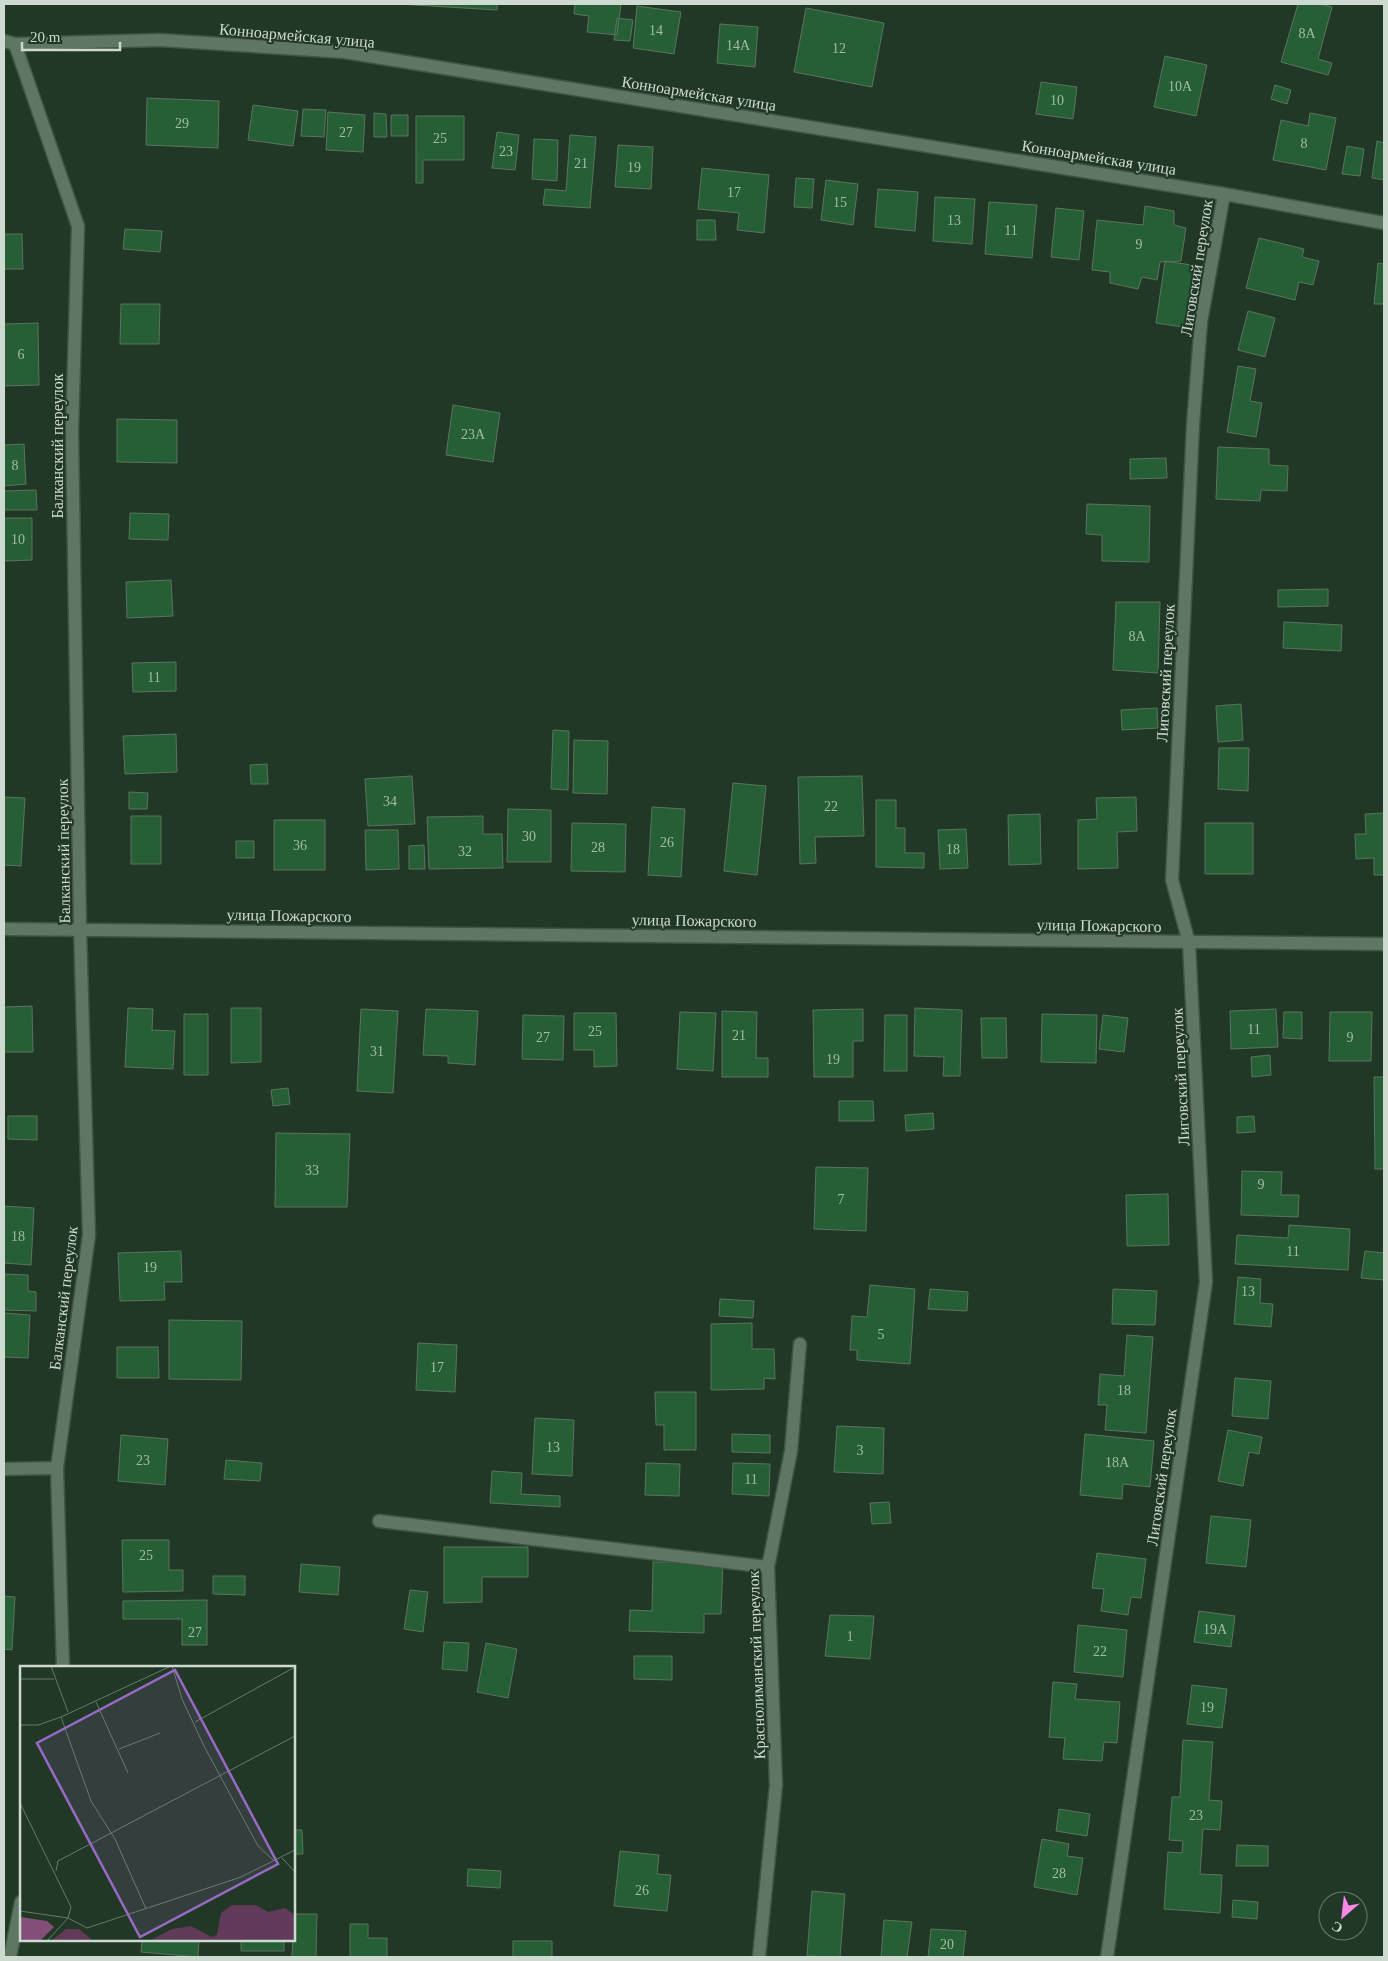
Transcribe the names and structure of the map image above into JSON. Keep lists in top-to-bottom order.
{
  "streets": {
    "street": [
      "Конноармейская улица",
      "Лиговский переулок",
      "Балканский переулок",
      "улица Пожарского",
      "Краснолиманский переулок"
    ]
  },
  "crossings": [
    ["Конноармейская улица", "Лиговский переулок"],
    ["Конноармейская улица", "Балканский переулок"],
    ["Лиговский переулок", "улица Пожарского"],
    ["Балканский переулок", "улица Пожарского"]
  ],
  "house_numbers": [
    "14",
    "8А",
    "14А",
    "12",
    "10А",
    "10",
    "29",
    "27",
    "25",
    "8",
    "23",
    "21",
    "19",
    "17",
    "15",
    "13",
    "11",
    "9",
    "6",
    "23А",
    "8",
    "10",
    "8А",
    "11",
    "34",
    "22",
    "30",
    "26",
    "36",
    "28",
    "18",
    "32",
    "11",
    "25",
    "21",
    "27",
    "9",
    "31",
    "19",
    "33",
    "9",
    "7",
    "18",
    "11",
    "19",
    "13",
    "5",
    "17",
    "18",
    "13",
    "3",
    "23",
    "18А",
    "11",
    "25",
    "19А",
    "27",
    "1",
    "22",
    "19",
    "23",
    "28",
    "26",
    "20"
  ],
  "scale_bar": "20 m",
  "north": "bottom left"
}
